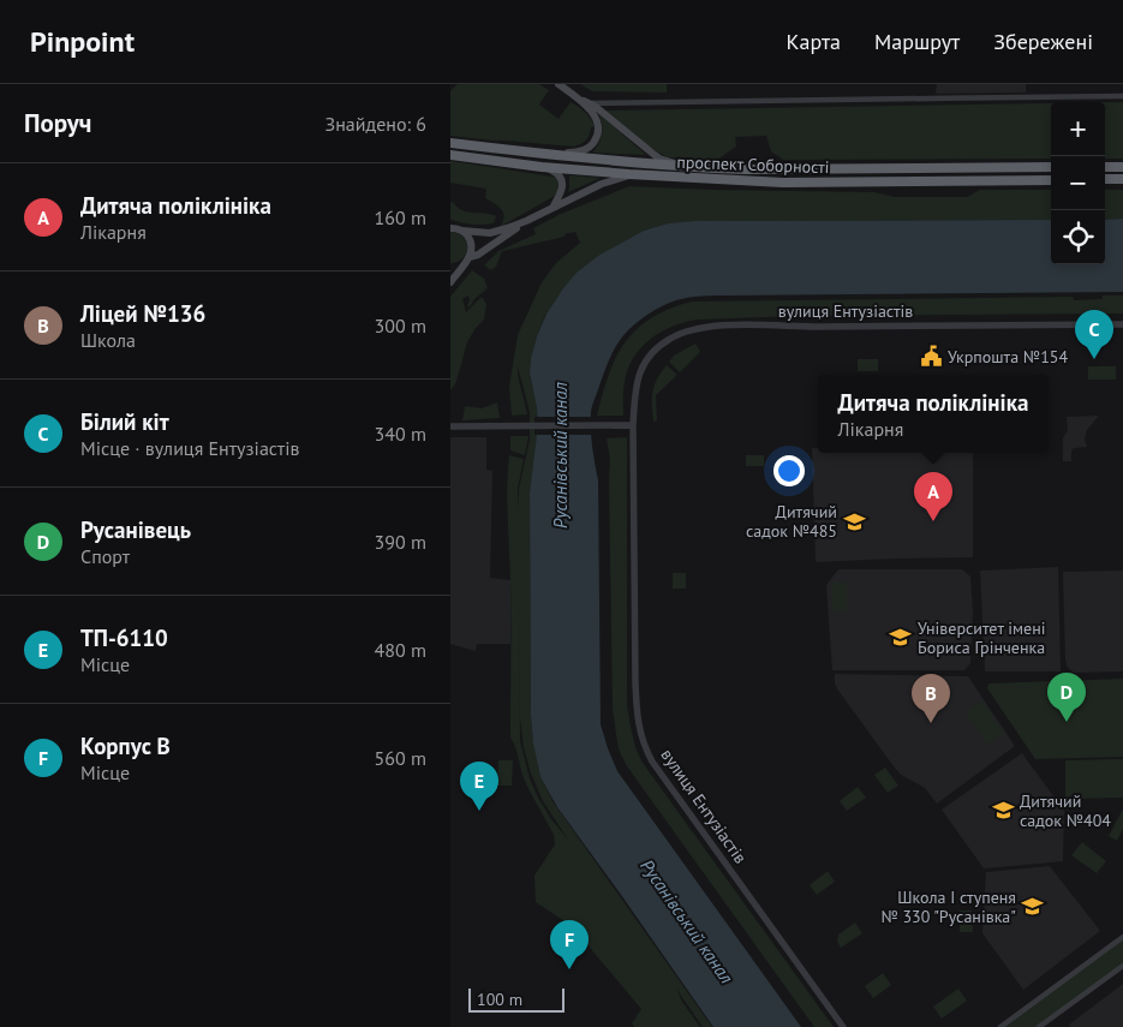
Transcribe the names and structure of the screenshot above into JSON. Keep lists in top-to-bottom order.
{
  "streets": {
    "highway": ["проспект Соборності"],
    "street": ["вулиця Ентузіастів"]
  },
  "water": ["Русанівський канал"],
  "places": {
    "public building": ["Укрпошта №154"],
    "school or university": [
      "Дитячий садок №485",
      "Університет імені Бориса Грінченка",
      "Дитячий садок №404",
      "Школа І ступеня № 330 \"Русанівка\""
    ]
  },
  "scale_bar": "100 m",
  "page": {
    "header": "Pinpoint",
    "nav": ["Карта", "Маршрут", "Збережені"],
    "heading": ["Поруч", "Знайдено: 6"],
    "map_buttons": ["+", "−"],
    "list": [
      {
        "mark": "A",
        "name": "Дитяча поліклініка",
        "note": "Лікарня",
        "value": "160 m"
      },
      {
        "mark": "B",
        "name": "Ліцей №136",
        "note": "Школа",
        "value": "300 m"
      },
      {
        "mark": "C",
        "name": "Білий кіт",
        "note": "Місце · вулиця Ентузіастів",
        "value": "340 m"
      },
      {
        "mark": "D",
        "name": "Русанівець",
        "note": "Спорт",
        "value": "390 m"
      },
      {
        "mark": "E",
        "name": "ТП-6110",
        "note": "Місце",
        "value": "480 m"
      },
      {
        "mark": "F",
        "name": "Корпус В",
        "note": "Місце",
        "value": "560 m"
      }
    ],
    "pins": [
      "C",
      "A",
      "D",
      "B",
      "E",
      "F"
    ],
    "popup": ["Дитяча поліклініка", "Лікарня"],
    "scale": "100 m"
  }
}
